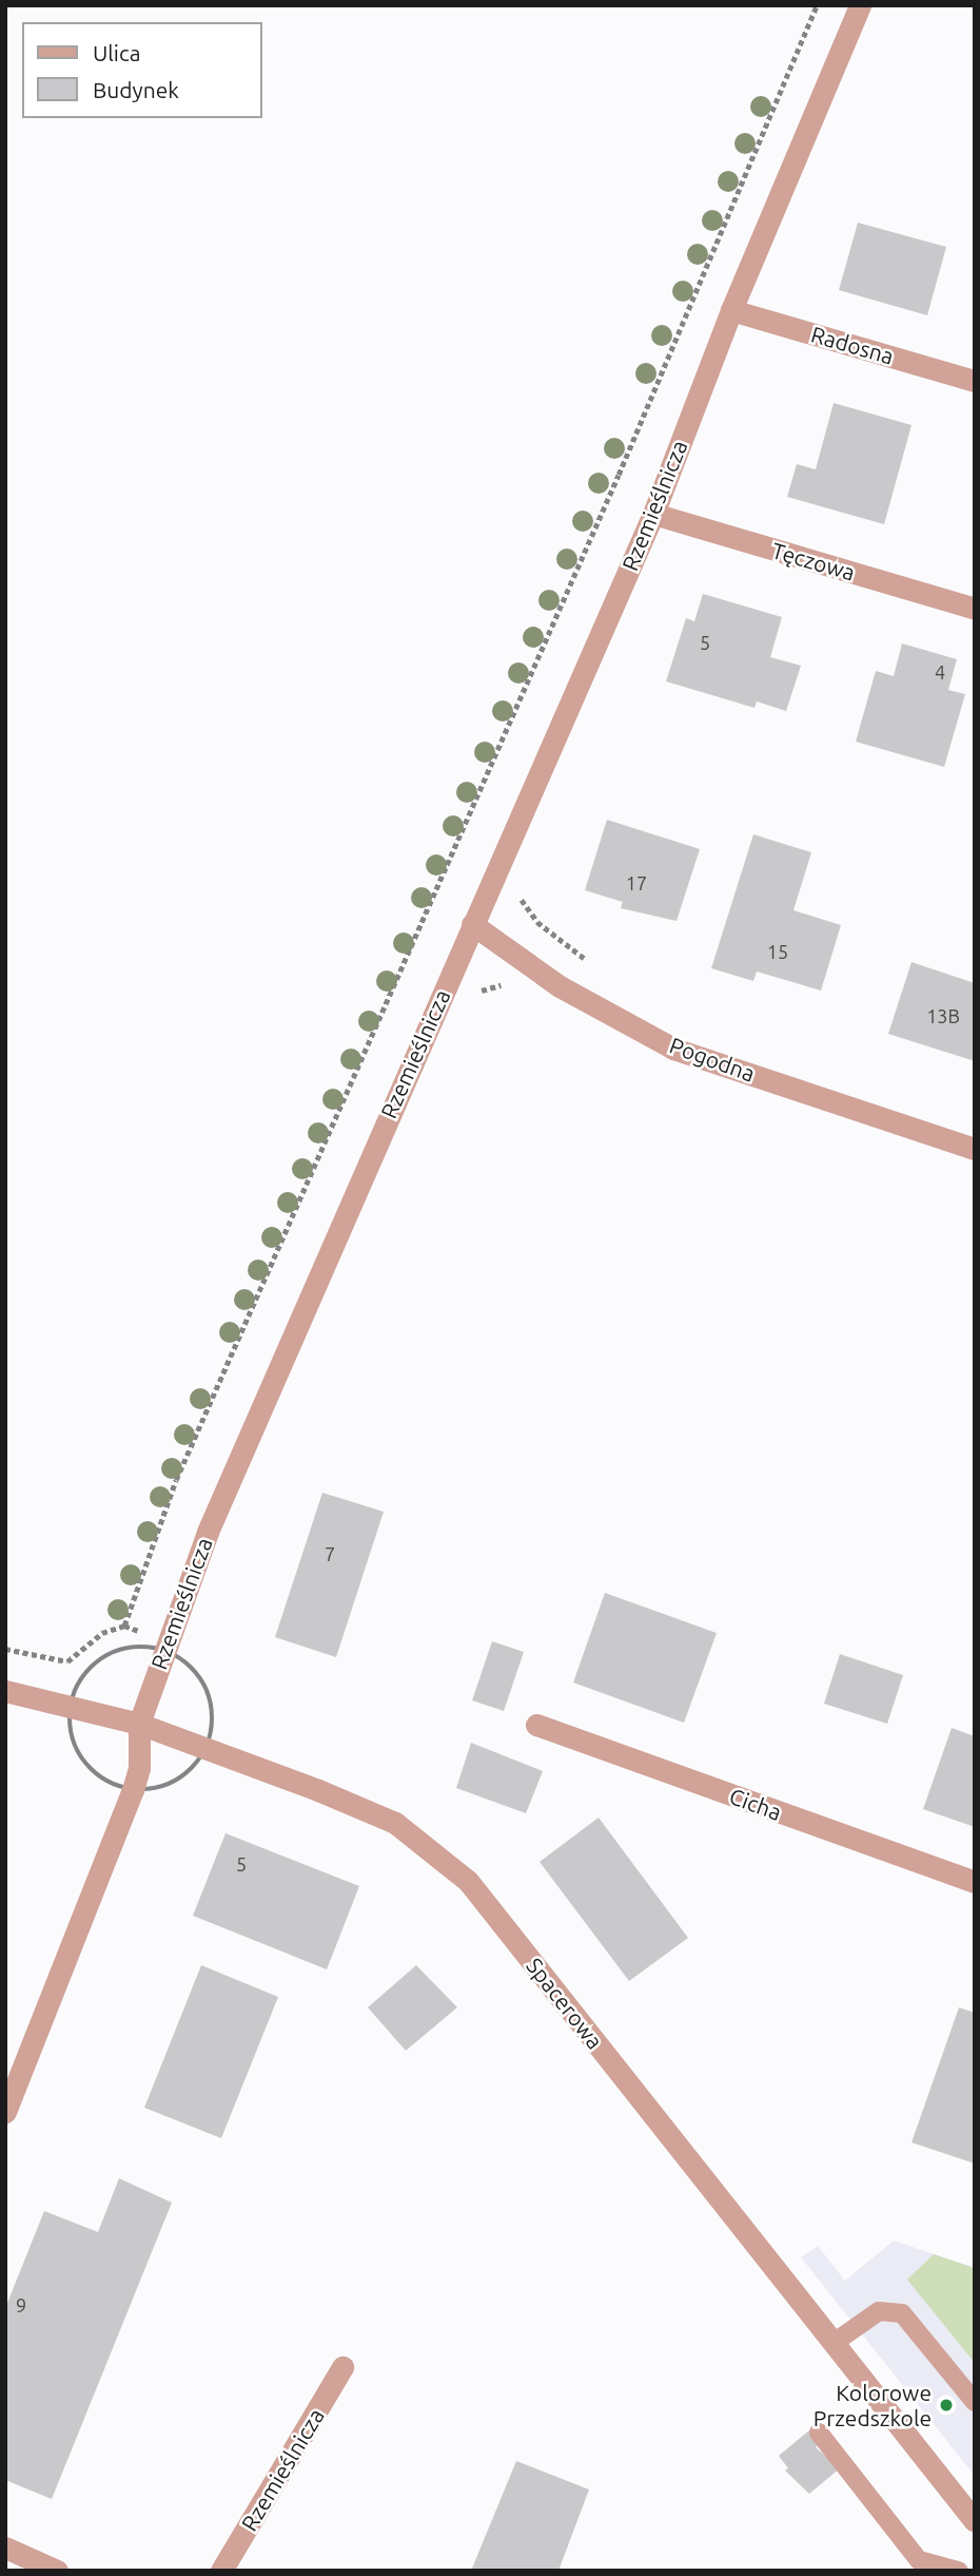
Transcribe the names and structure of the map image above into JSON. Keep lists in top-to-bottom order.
{
  "streets": {
    "street": [
      "Radosna",
      "Rzemieślnicza",
      "Tęczowa",
      "Pogodna",
      "Cicha",
      "Spacerowa"
    ]
  },
  "crossings": [
    ["Radosna", "Rzemieślnicza"],
    ["Rzemieślnicza", "Tęczowa"],
    ["Rzemieślnicza", "Pogodna"],
    ["Rzemieślnicza", "Spacerowa"]
  ],
  "places": ["Kolorowe Przedszkole"],
  "house_numbers": [
    "5",
    "4",
    "17",
    "15",
    "13B",
    "7",
    "5",
    "9"
  ],
  "legend": ["Ulica", "Budynek"]
}
